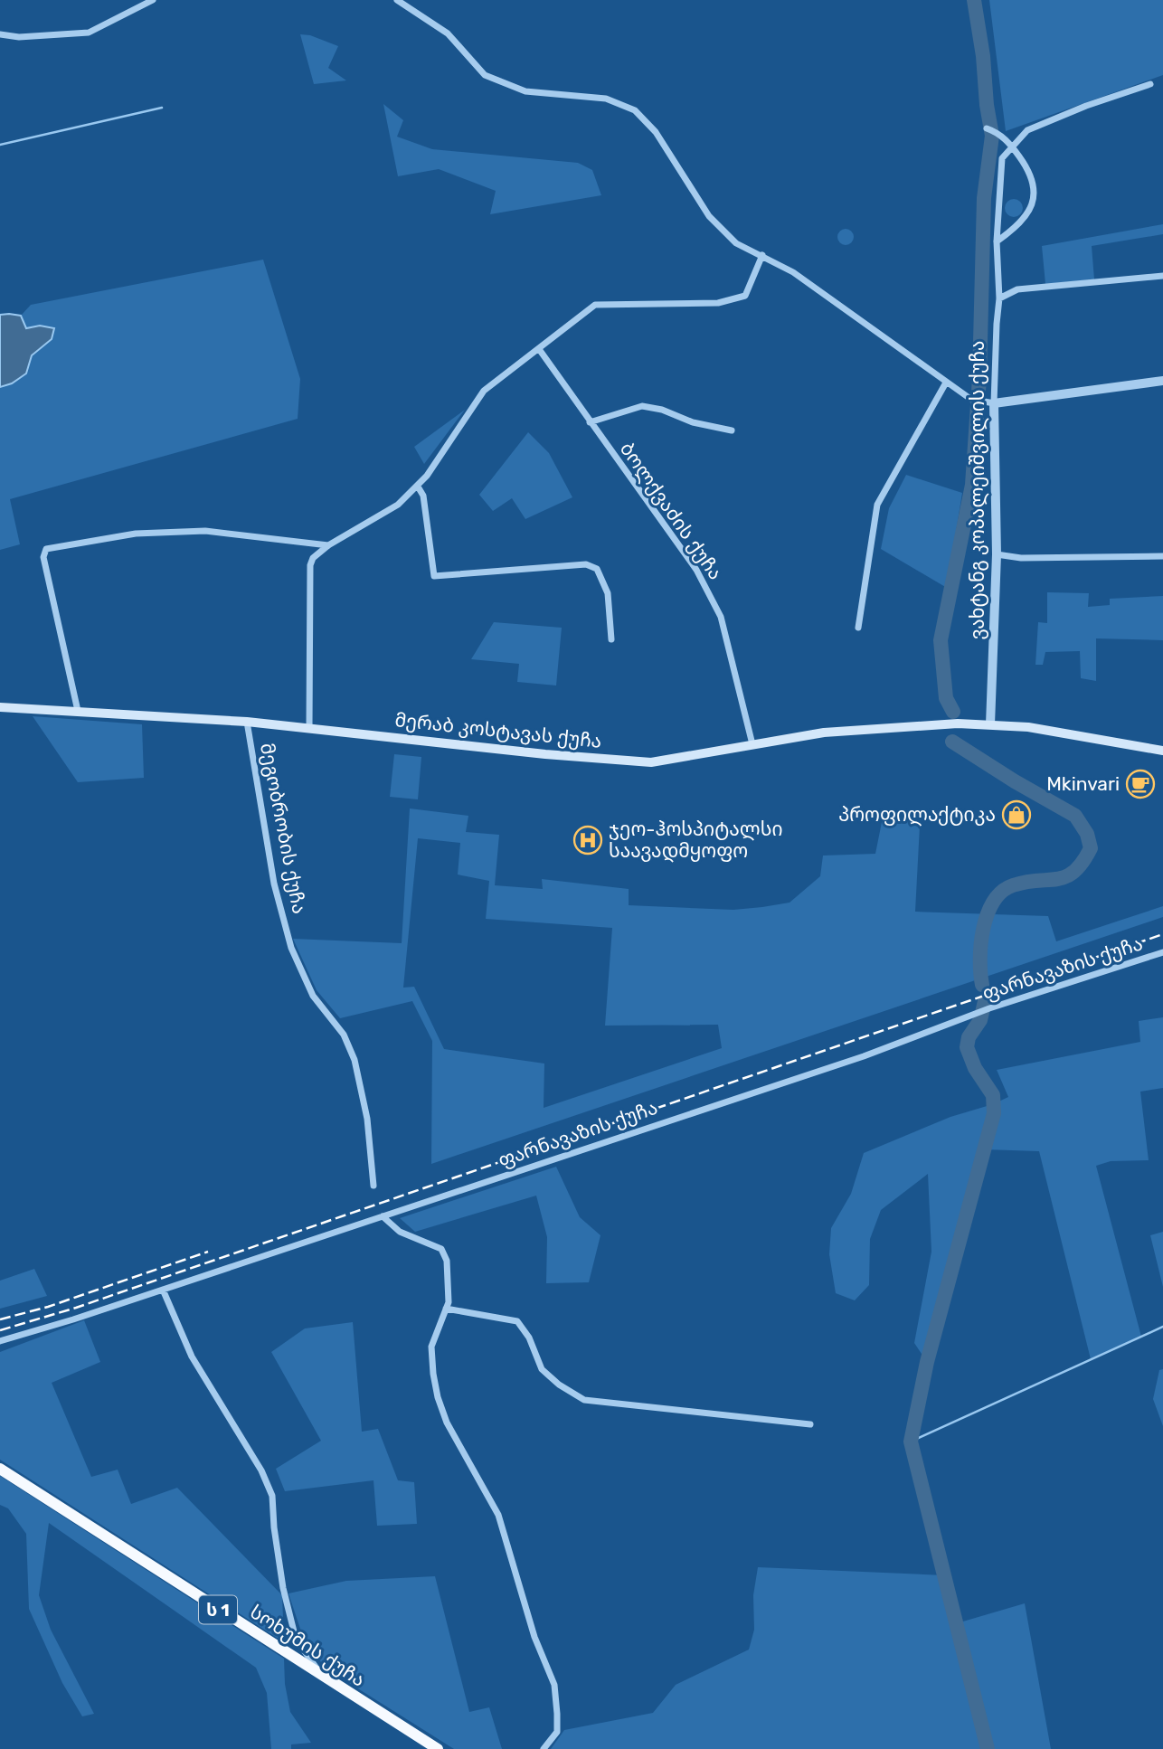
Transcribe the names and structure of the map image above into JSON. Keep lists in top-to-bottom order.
{
  "streets": {
    "highway": ["ს 1", "სოხუმის ქუჩა"],
    "main road": ["მერაბ კოსტავას ქუჩა"],
    "street": [
      "ვახტანგ კოპალეიშვილის ქუჩა",
      "ბოლქვაძის ქუჩა",
      "მეგობრობის ქუჩა",
      "ფარნავაზის ქუჩა"
    ]
  },
  "crossings": [
    ["ვახტანგ კოპალეიშვილის ქუჩა", "მერაბ კოსტავას ქუჩა"],
    ["ბოლქვაძის ქუჩა", "მერაბ კოსტავას ქუჩა"],
    ["მერაბ კოსტავას ქუჩა", "მეგობრობის ქუჩა"]
  ],
  "places": {
    "cafe": ["Mkinvari"],
    "shop": ["პროფილაქტიკა"],
    "hospital": ["ჯეო-ჰოსპიტალსი საავადმყოფო"]
  }
}
